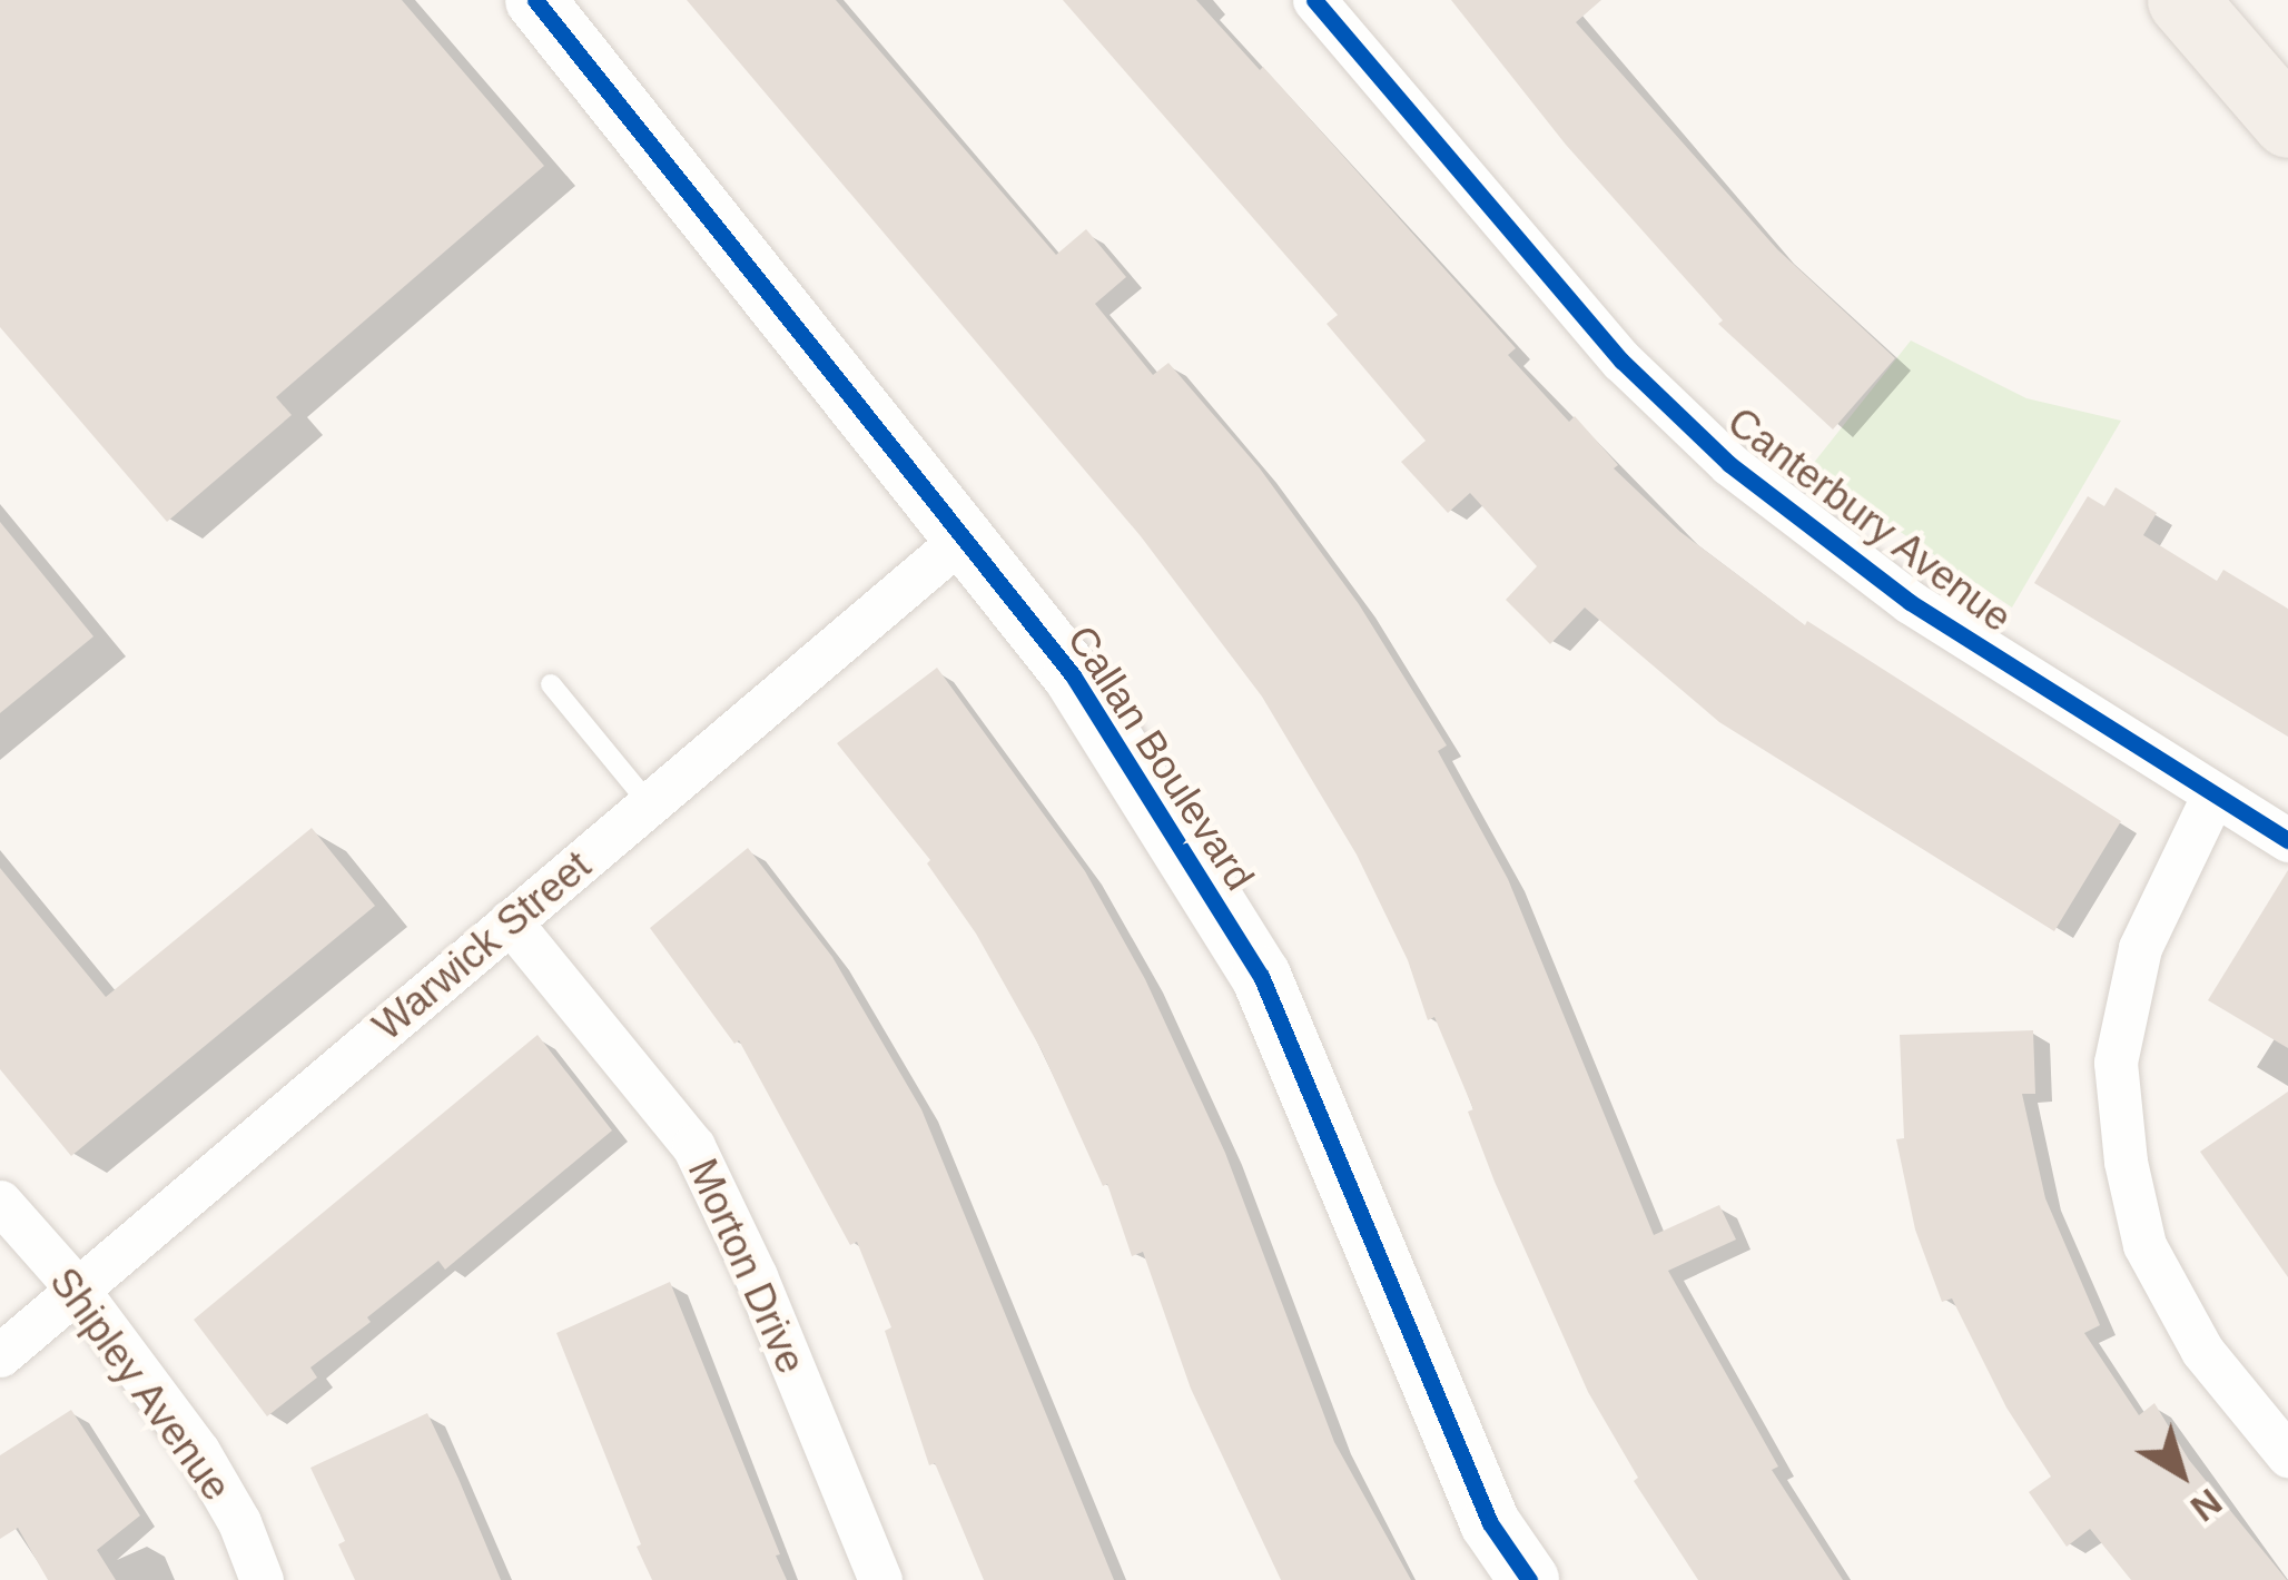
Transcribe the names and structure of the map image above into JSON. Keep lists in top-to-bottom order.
{
  "streets": {
    "street": [
      "Canterbury Avenue",
      "Callan Boulevard",
      "Warwick Street",
      "Morton Drive",
      "Shipley Avenue"
    ]
  },
  "crossings": [
    ["Callan Boulevard", "Warwick Street"],
    ["Warwick Street", "Morton Drive"],
    ["Warwick Street", "Shipley Avenue"]
  ],
  "north": "bottom right"
}
